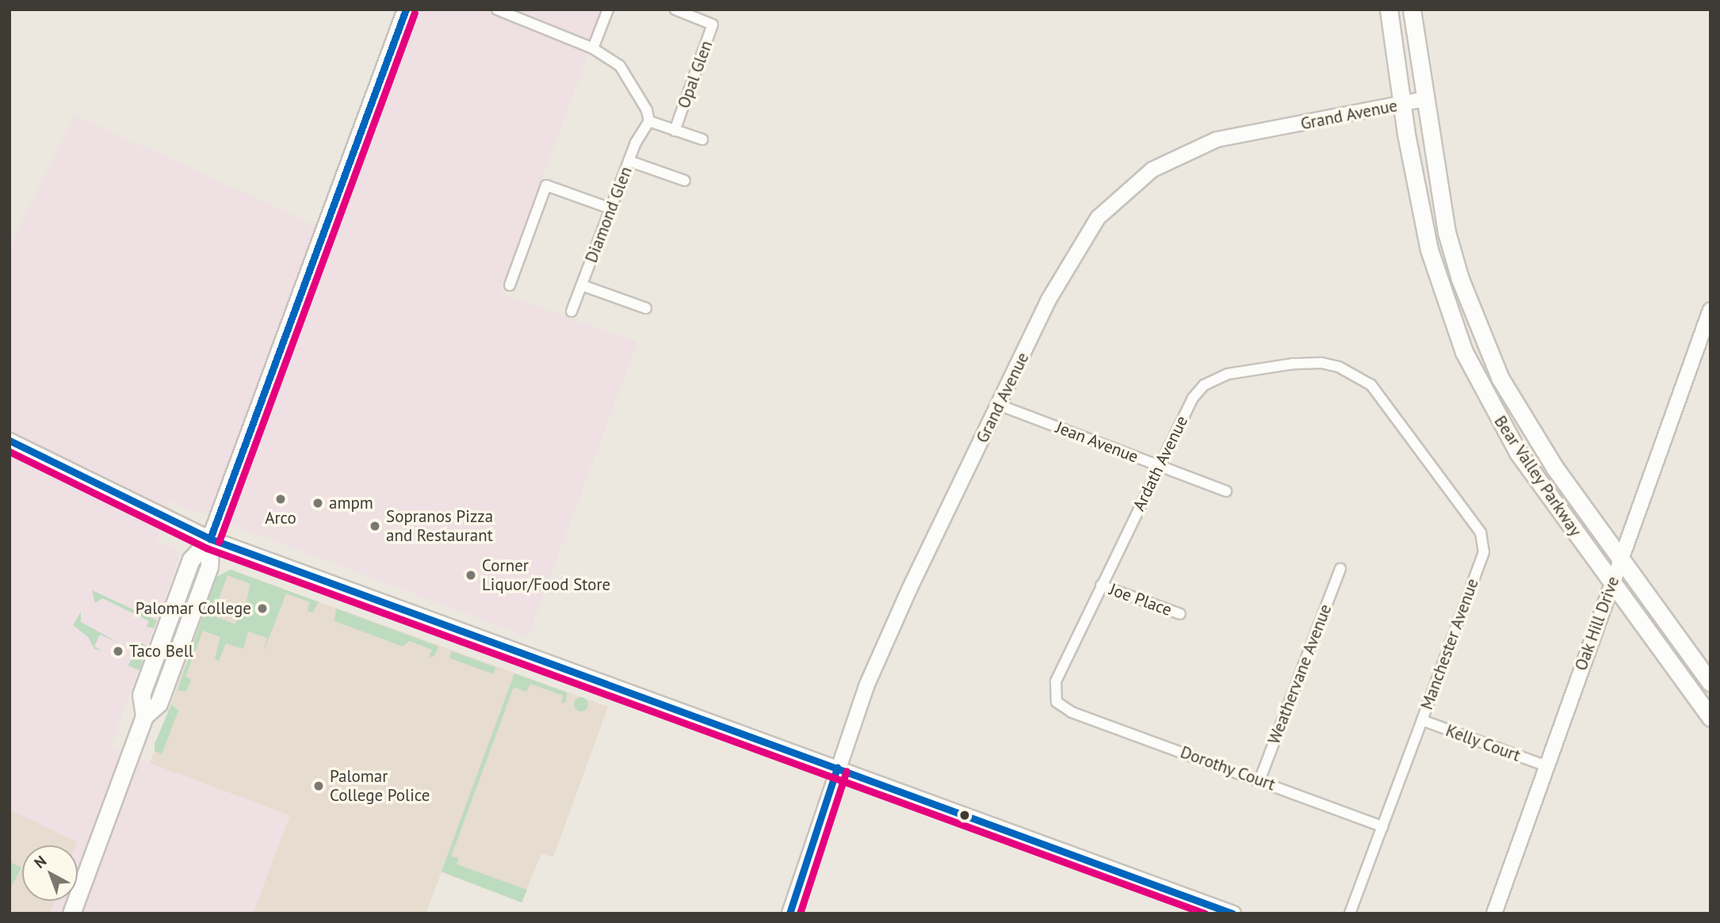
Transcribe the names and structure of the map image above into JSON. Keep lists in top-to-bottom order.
{
  "streets": {
    "main road": ["Bear Valley Parkway"],
    "street": [
      "Opal Glen",
      "Grand Avenue",
      "Diamond Glen",
      "Jean Avenue",
      "Ardath Avenue",
      "Joe Place",
      "Oak Hill Drive",
      "Manchester Avenue",
      "Weathervane Avenue",
      "Kelly Court",
      "Dorothy Court"
    ]
  },
  "crossings": [
    ["Grand Avenue", "Jean Avenue"],
    ["Grand Avenue", "Bear Valley Parkway"],
    ["Jean Avenue", "Ardath Avenue"],
    ["Ardath Avenue", "Joe Place"],
    ["Ardath Avenue", "Manchester Avenue"],
    ["Ardath Avenue", "Dorothy Court"],
    ["Bear Valley Parkway", "Oak Hill Drive"],
    ["Oak Hill Drive", "Kelly Court"],
    ["Manchester Avenue", "Kelly Court"],
    ["Manchester Avenue", "Dorothy Court"],
    ["Weathervane Avenue", "Dorothy Court"]
  ],
  "places": [
    "Arco",
    "ampm",
    "Sopranos Pizza and Restaurant",
    "Corner Liquor/Food Store",
    "Palomar College",
    "Taco Bell",
    "Palomar College Police"
  ],
  "north": "top left"
}
